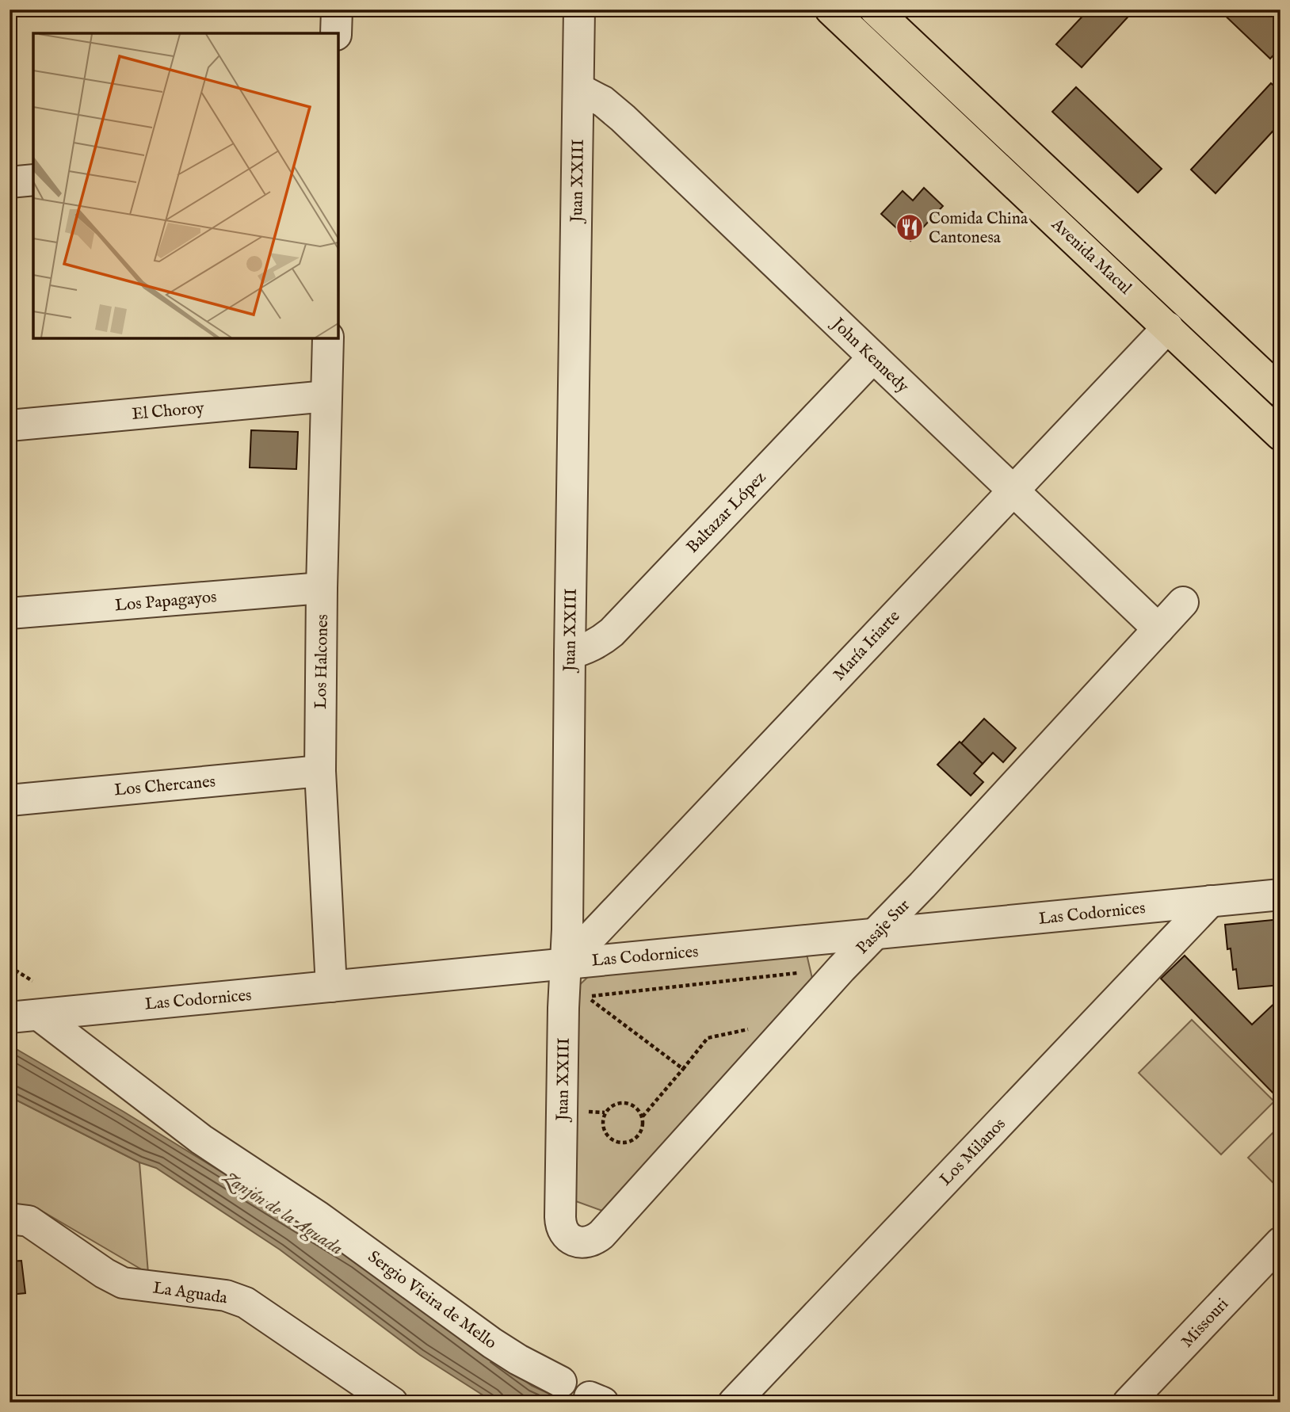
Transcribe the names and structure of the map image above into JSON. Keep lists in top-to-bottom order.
{
  "streets": {
    "main road": ["Avenida Macul"],
    "street": [
      "Juan XXIII",
      "John Kennedy",
      "El Choroy",
      "Baltazar López",
      "Los Papagayos",
      "María Iriarte",
      "Los Halcones",
      "Los Chercanes",
      "Las Codornices",
      "Pasaje Sur",
      "Los Milanos",
      "La Aguada",
      "Sergio Vieira de Mello",
      "Missouri"
    ]
  },
  "crossings": [
    ["Juan XXIII", "John Kennedy"],
    ["Juan XXIII", "Baltazar López"],
    ["Juan XXIII", "María Iriarte"],
    ["Juan XXIII", "Las Codornices"],
    ["Juan XXIII", "Pasaje Sur"],
    ["Avenida Macul", "María Iriarte"],
    ["John Kennedy", "Baltazar López"],
    ["John Kennedy", "María Iriarte"],
    ["John Kennedy", "Pasaje Sur"],
    ["El Choroy", "Los Halcones"],
    ["Los Papagayos", "Los Halcones"],
    ["María Iriarte", "Las Codornices"],
    ["Los Halcones", "Los Chercanes"],
    ["Los Halcones", "Las Codornices"],
    ["Las Codornices", "Pasaje Sur"],
    ["Las Codornices", "Los Milanos"],
    ["Las Codornices", "Sergio Vieira de Mello"]
  ],
  "water": ["Zanjón de la Aguada"],
  "places": {
    "restaurant": ["Comida China Cantonesa"]
  }
}
